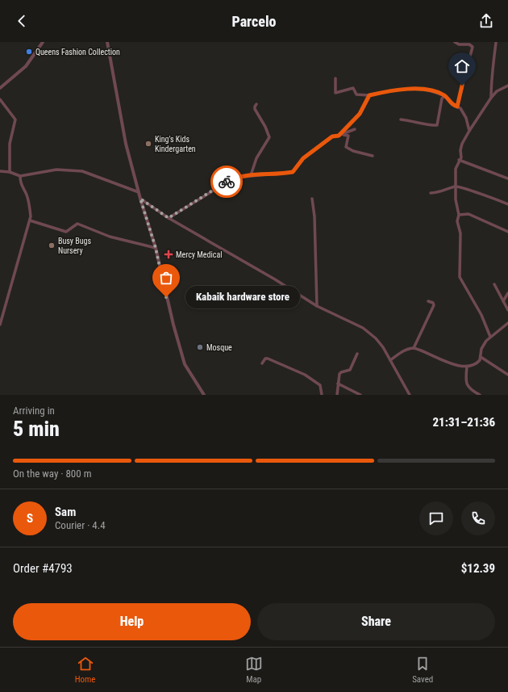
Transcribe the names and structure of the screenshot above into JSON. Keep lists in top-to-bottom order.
{
  "places": {
    "other": [
      "Queens Fashion Collection",
      "King's Kids Kindergarten",
      "Busy Bugs Nursery",
      "Kabaik hardware store",
      "Mosque"
    ],
    "health": ["Mercy Medical"]
  },
  "page": {
    "header": "Parcelo",
    "bubble": "Kabaik hardware store",
    "heading": ["5 min", "Arriving in", "21:31–21:36"],
    "panel": [
      "Sam",
      "Courier · 4.4",
      "Order #4793",
      "$12.39"
    ],
    "bar": "On the way · 800 m",
    "round": "S",
    "buttons": ["Help", "Share"],
    "tabs": ["Home", "Map", "Saved"]
  }
}
